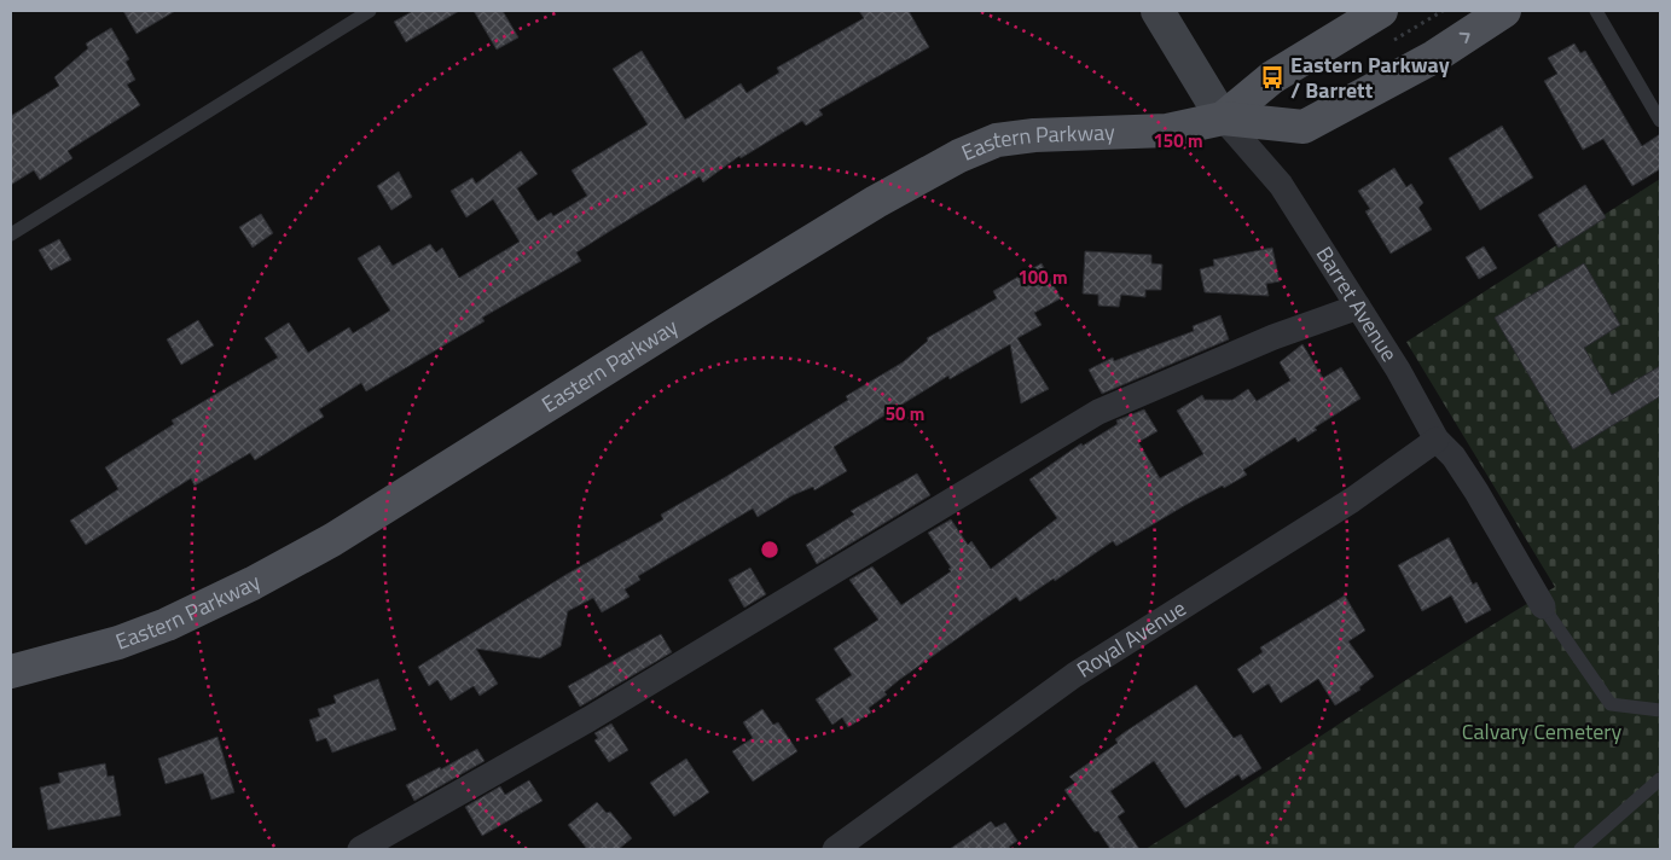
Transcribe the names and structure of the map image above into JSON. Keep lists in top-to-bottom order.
{
  "streets": {
    "main road": ["Eastern Parkway"],
    "street": ["Barret Avenue", "Royal Avenue"]
  },
  "crossings": [
    ["Eastern Parkway", "Barret Avenue"],
    ["Barret Avenue", "Royal Avenue"]
  ],
  "parks": ["Calvary Cemetery"],
  "places": {
    "bus stop": ["Eastern Parkway / Barrett"]
  },
  "rings": ["150 m", "100 m", "50 m"]
}
